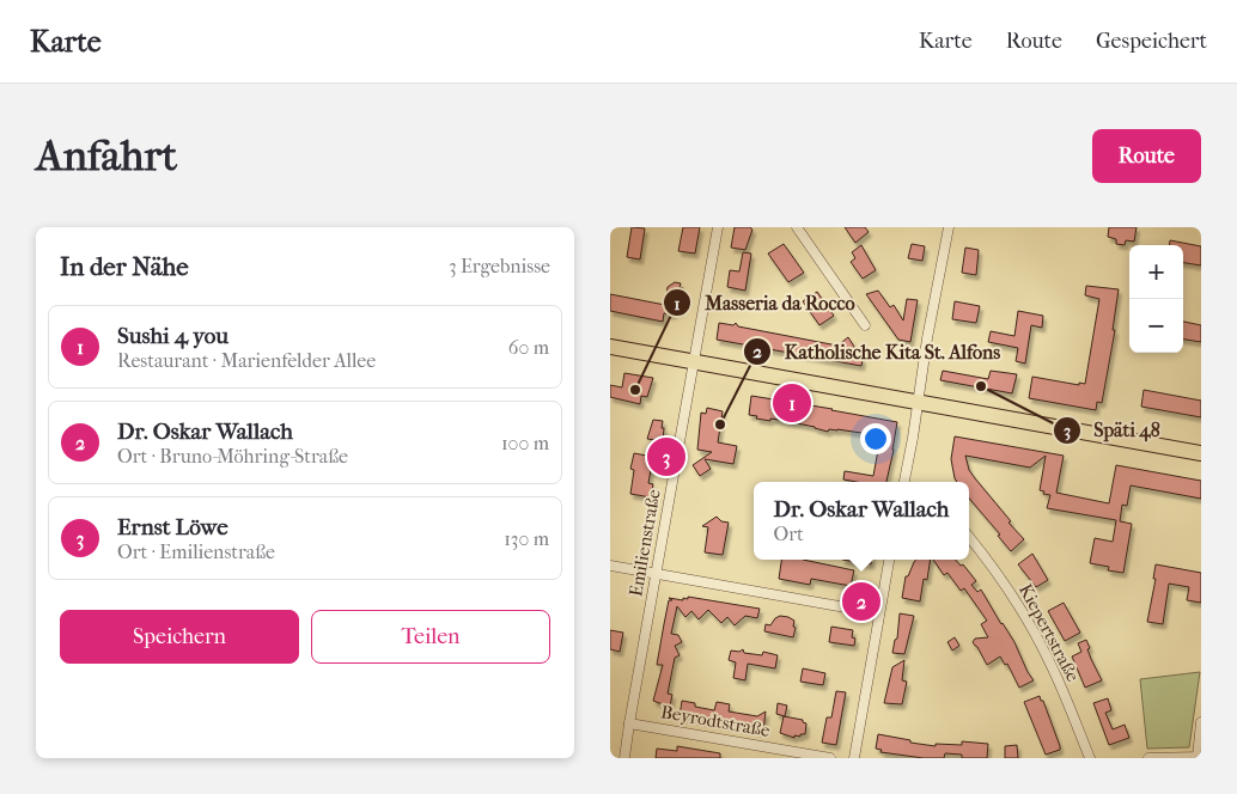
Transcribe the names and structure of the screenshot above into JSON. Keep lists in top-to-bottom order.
{
  "streets": {
    "street": ["Emilienstraße", "Kiepertstraße", "Beyrodtstraße"]
  },
  "crossings": [
    ["Emilienstraße", "Beyrodtstraße"]
  ],
  "places": ["Späti 48", "Masseria da Rocco", "Katholische Kita St. Alfons"],
  "page": {
    "header": "Karte",
    "nav": ["Karte", "Route", "Gespeichert"],
    "buttons": [
      "Route",
      ["Speichern", "Teilen"]
    ],
    "title": "Anfahrt",
    "heading": ["In der Nähe", "3 Ergebnisse"],
    "map_buttons": ["+", "−"],
    "list": [
      {
        "mark": "1",
        "name": "Sushi 4 you",
        "note": "Restaurant · Marienfelder Allee",
        "value": "60 m"
      },
      {
        "mark": "2",
        "name": "Dr. Oskar Wallach",
        "note": "Ort · Bruno-Möhring-Straße",
        "value": "100 m"
      },
      {
        "mark": "3",
        "name": "Ernst Löwe",
        "note": "Ort · Emilienstraße",
        "value": "130 m"
      }
    ],
    "pins": ["1", "3", "2"],
    "popup": ["Dr. Oskar Wallach", "Ort"]
  }
}
